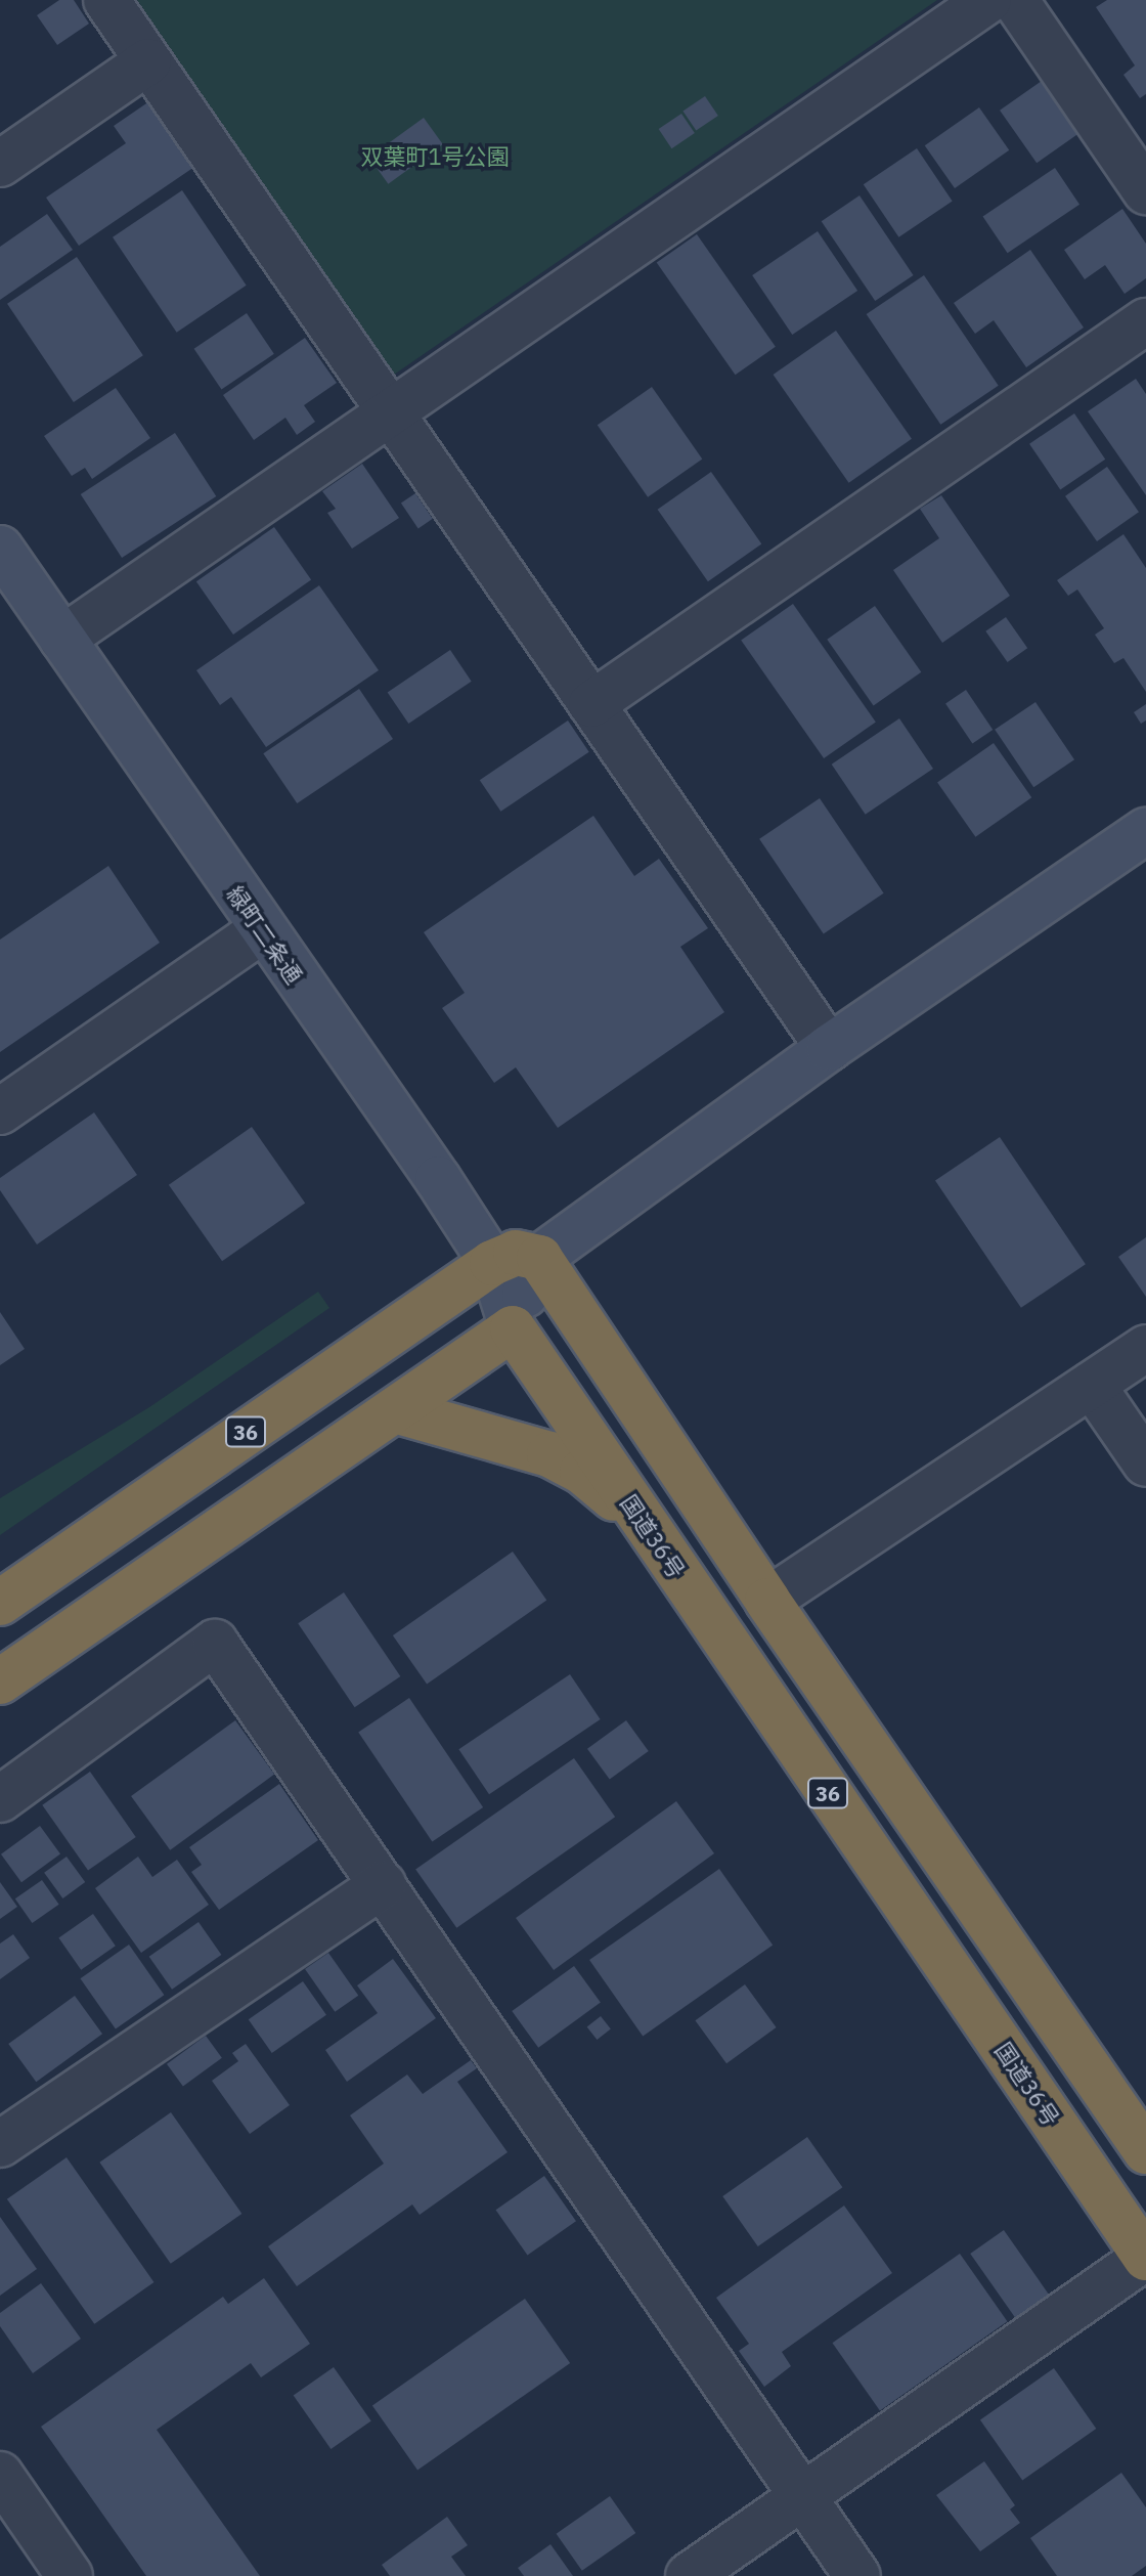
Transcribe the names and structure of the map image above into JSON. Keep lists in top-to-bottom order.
{
  "streets": {
    "highway": ["36", "国道36号"],
    "street": ["緑町二条通"]
  },
  "crossings": [
    ["緑町二条通", "36"],
    ["緑町二条通", "国道36号"]
  ],
  "parks": ["双葉町1号公園"]
}
